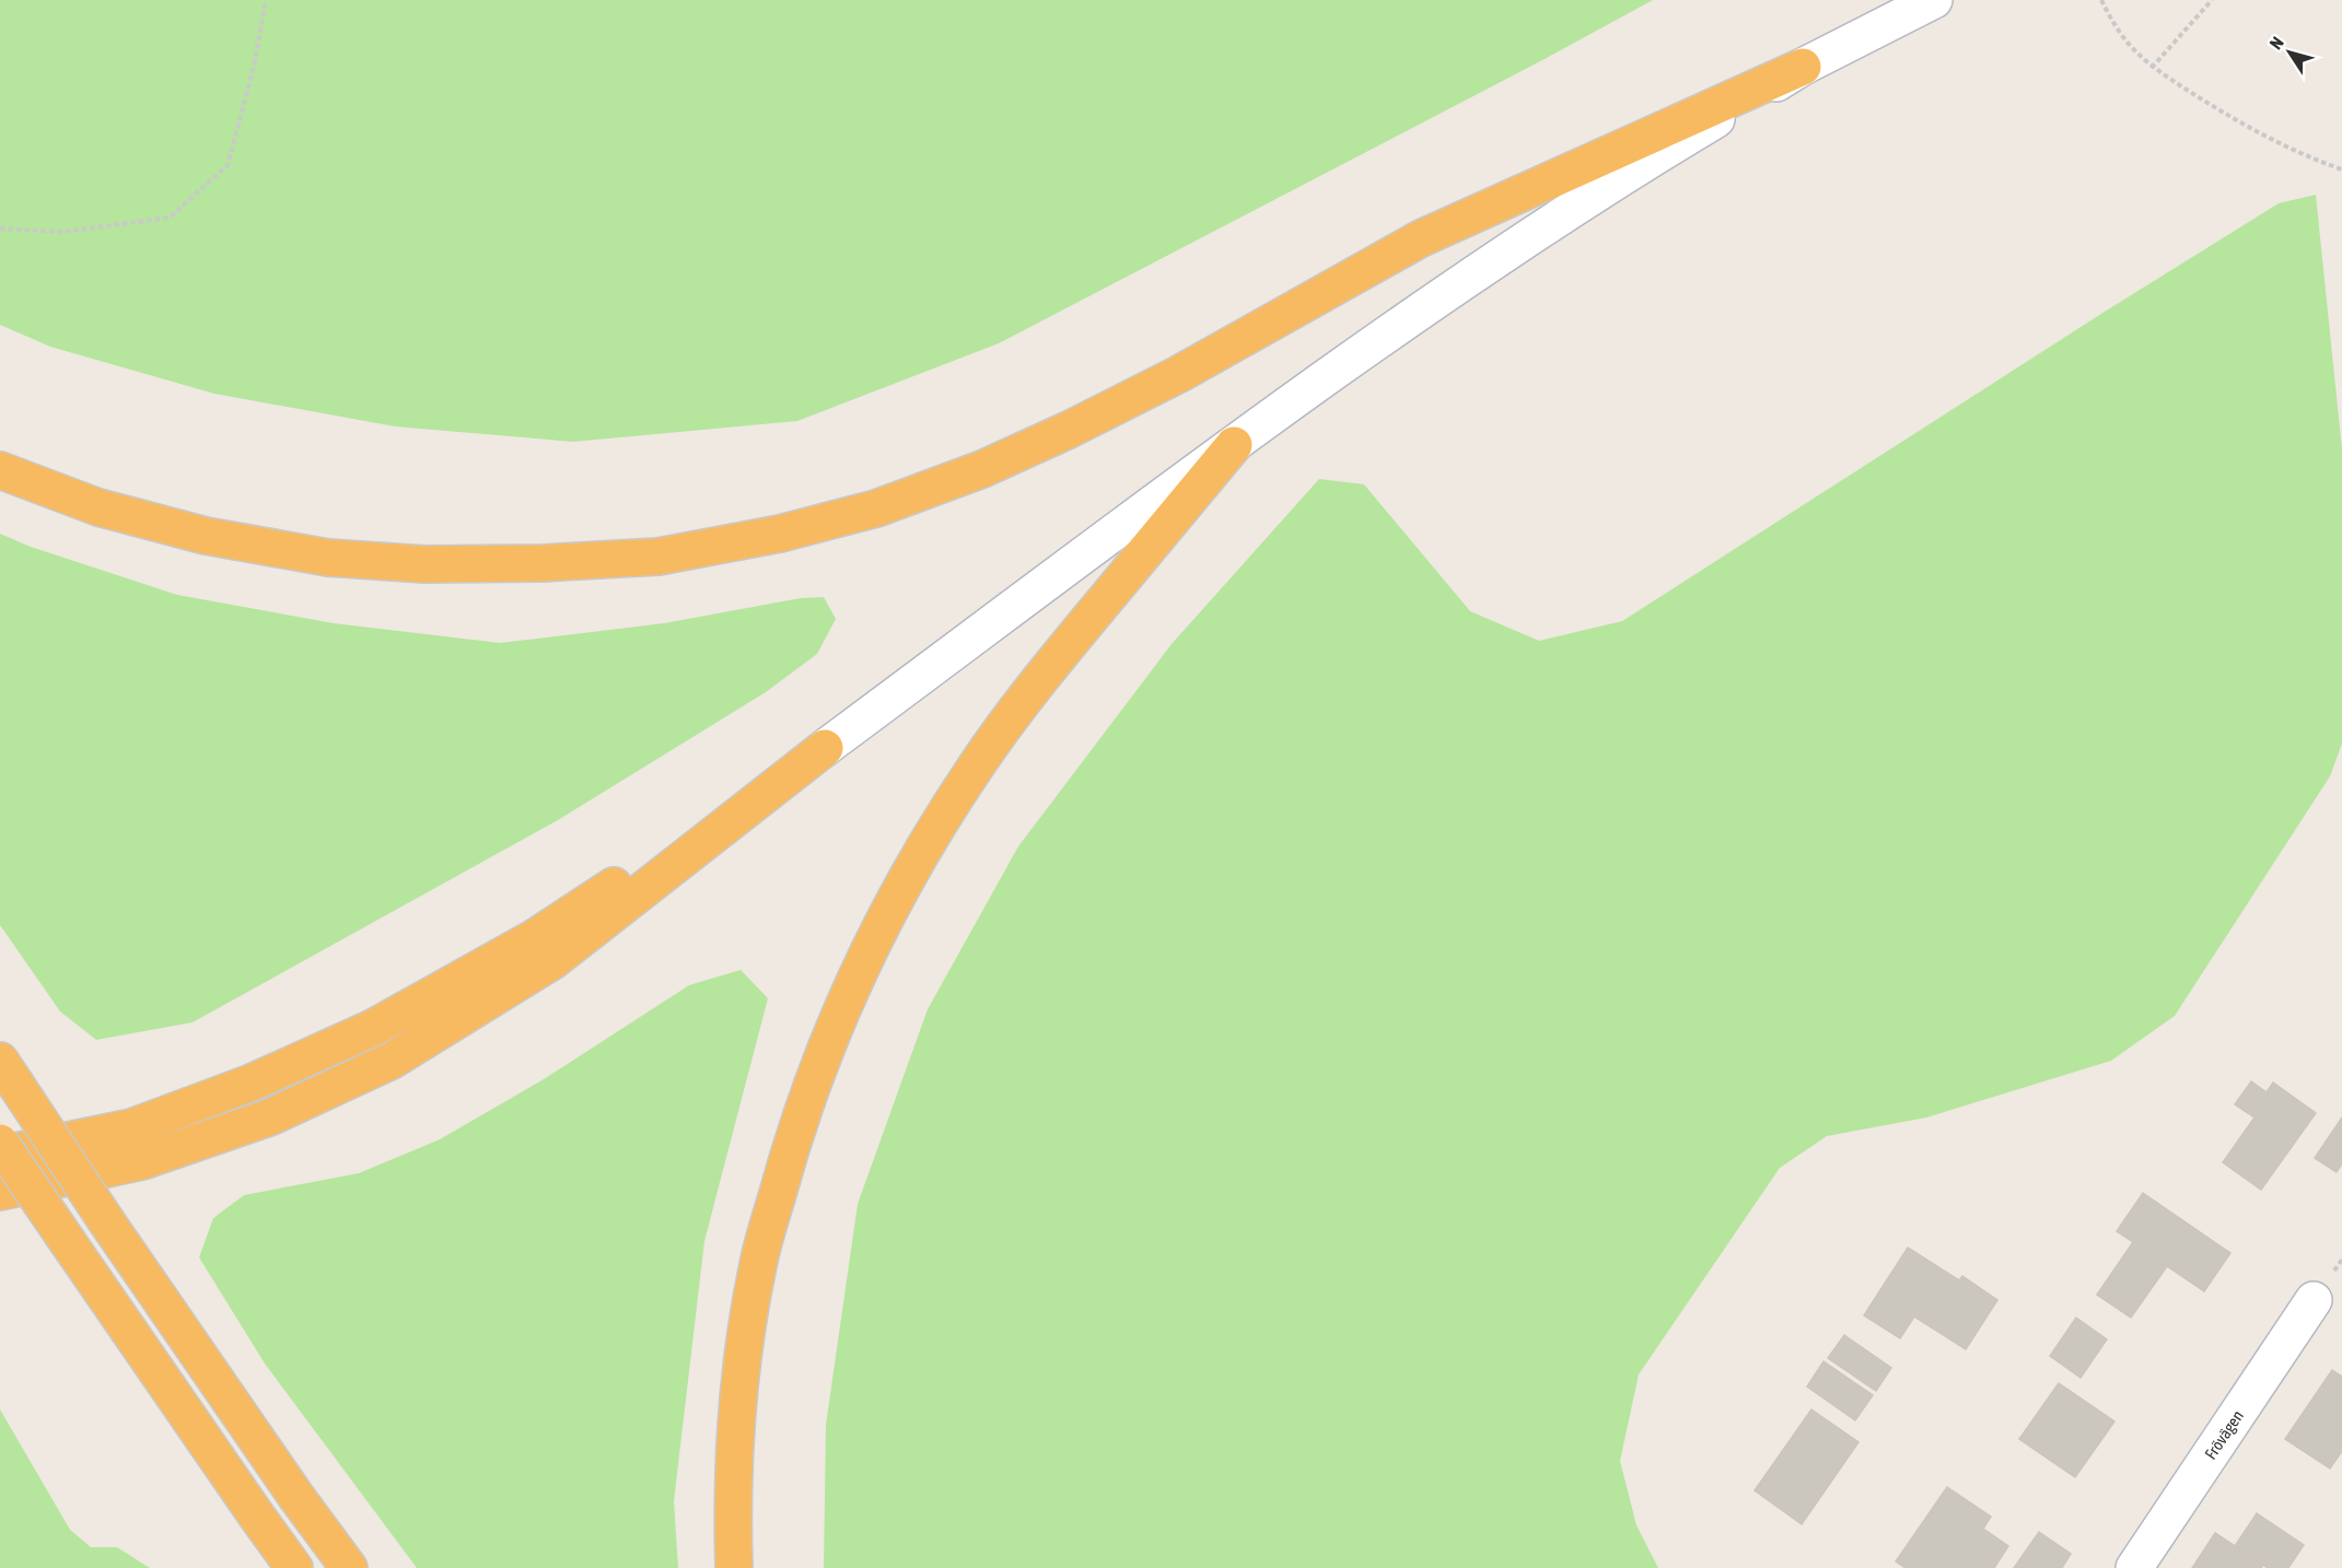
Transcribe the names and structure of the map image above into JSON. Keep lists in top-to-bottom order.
{
  "streets": {
    "main road": ["Frövägen"]
  },
  "north": "top left"
}
